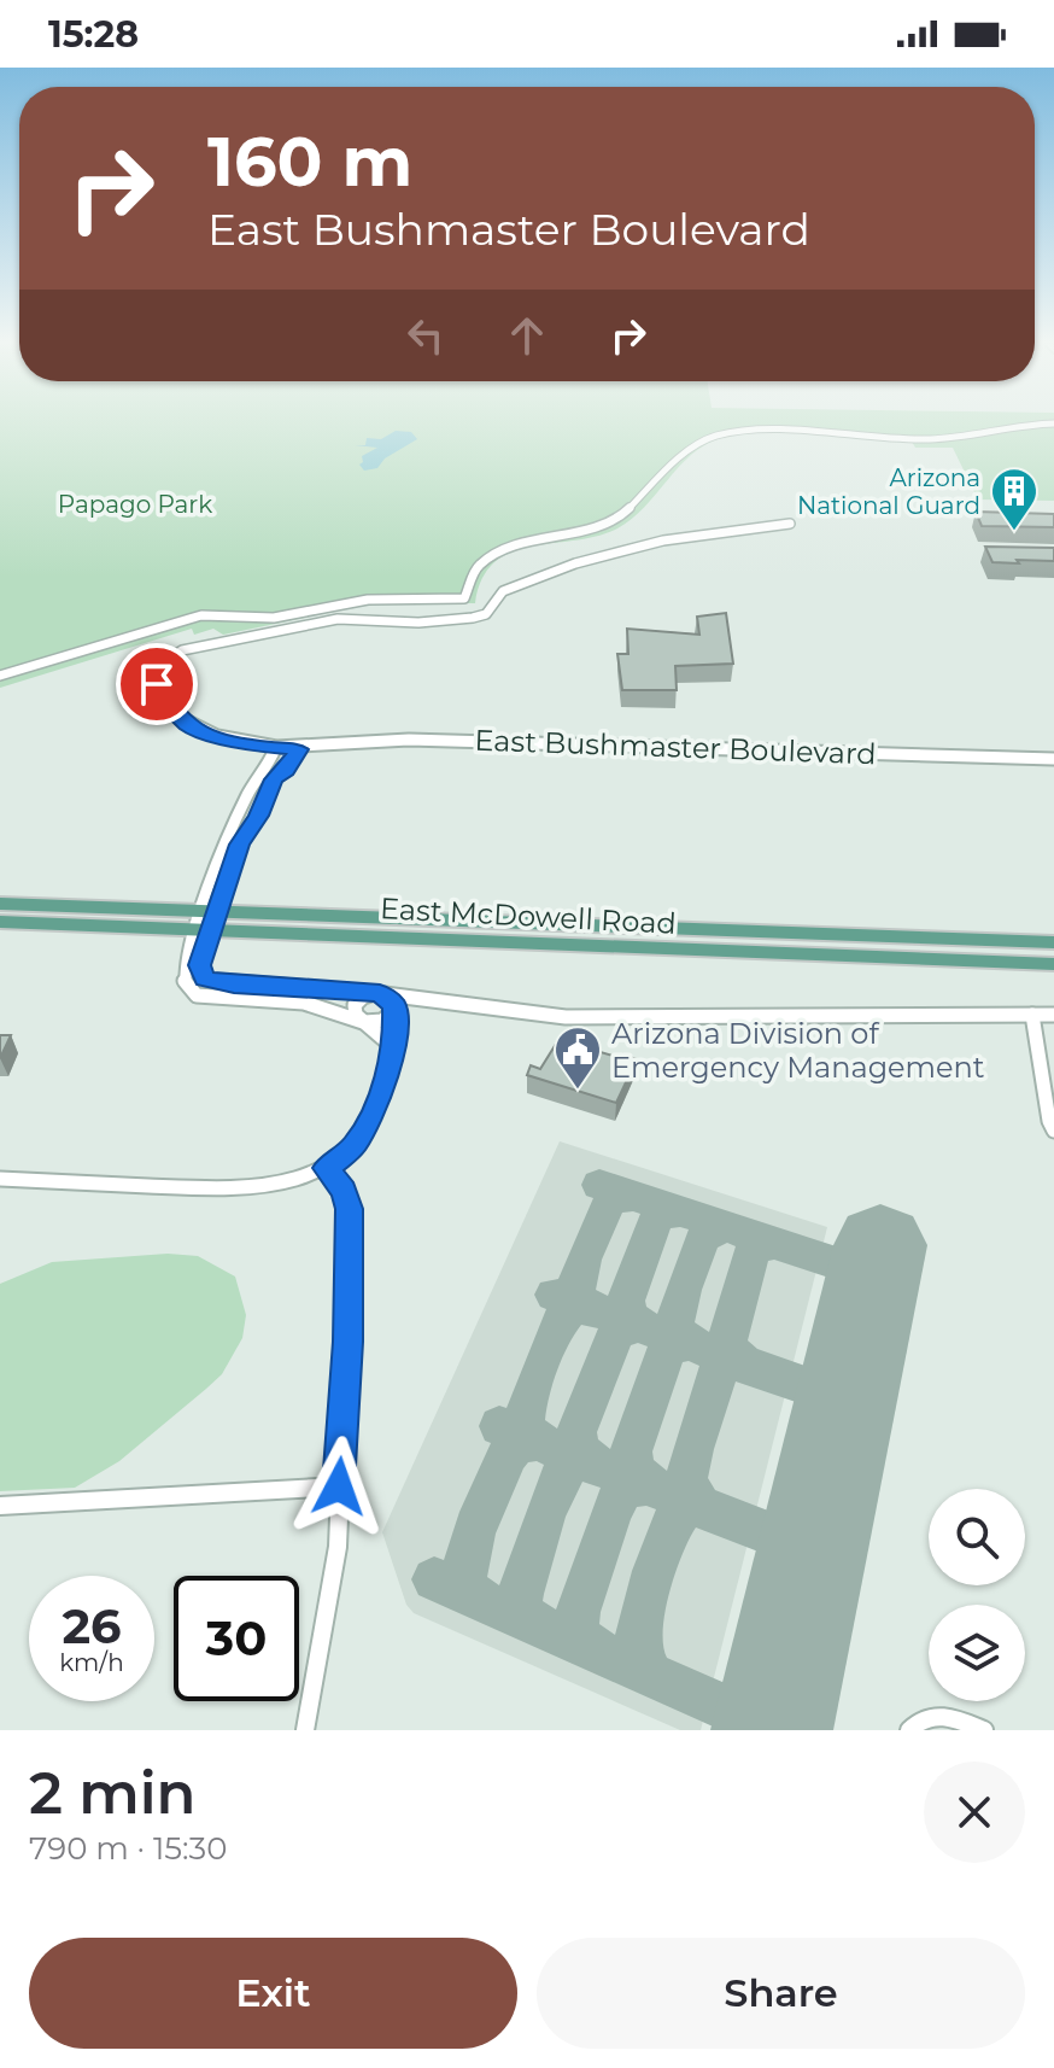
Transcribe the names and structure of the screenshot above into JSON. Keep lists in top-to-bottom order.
{
  "streets": {
    "main road": ["East McDowell Road"],
    "street": ["East Bushmaster Boulevard"]
  },
  "parks": ["Papago Park"],
  "places": {
    "building": ["Arizona National Guard"],
    "public building": ["Arizona Division of Emergency Management"]
  },
  "page": {
    "status": "15:28",
    "turn": ["160 m", "East Bushmaster Boulevard"],
    "speed": "26 km/h",
    "limit": "30",
    "heading": ["2 min", "790 m · 15:30"],
    "buttons": ["Exit", "Share"]
  }
}
